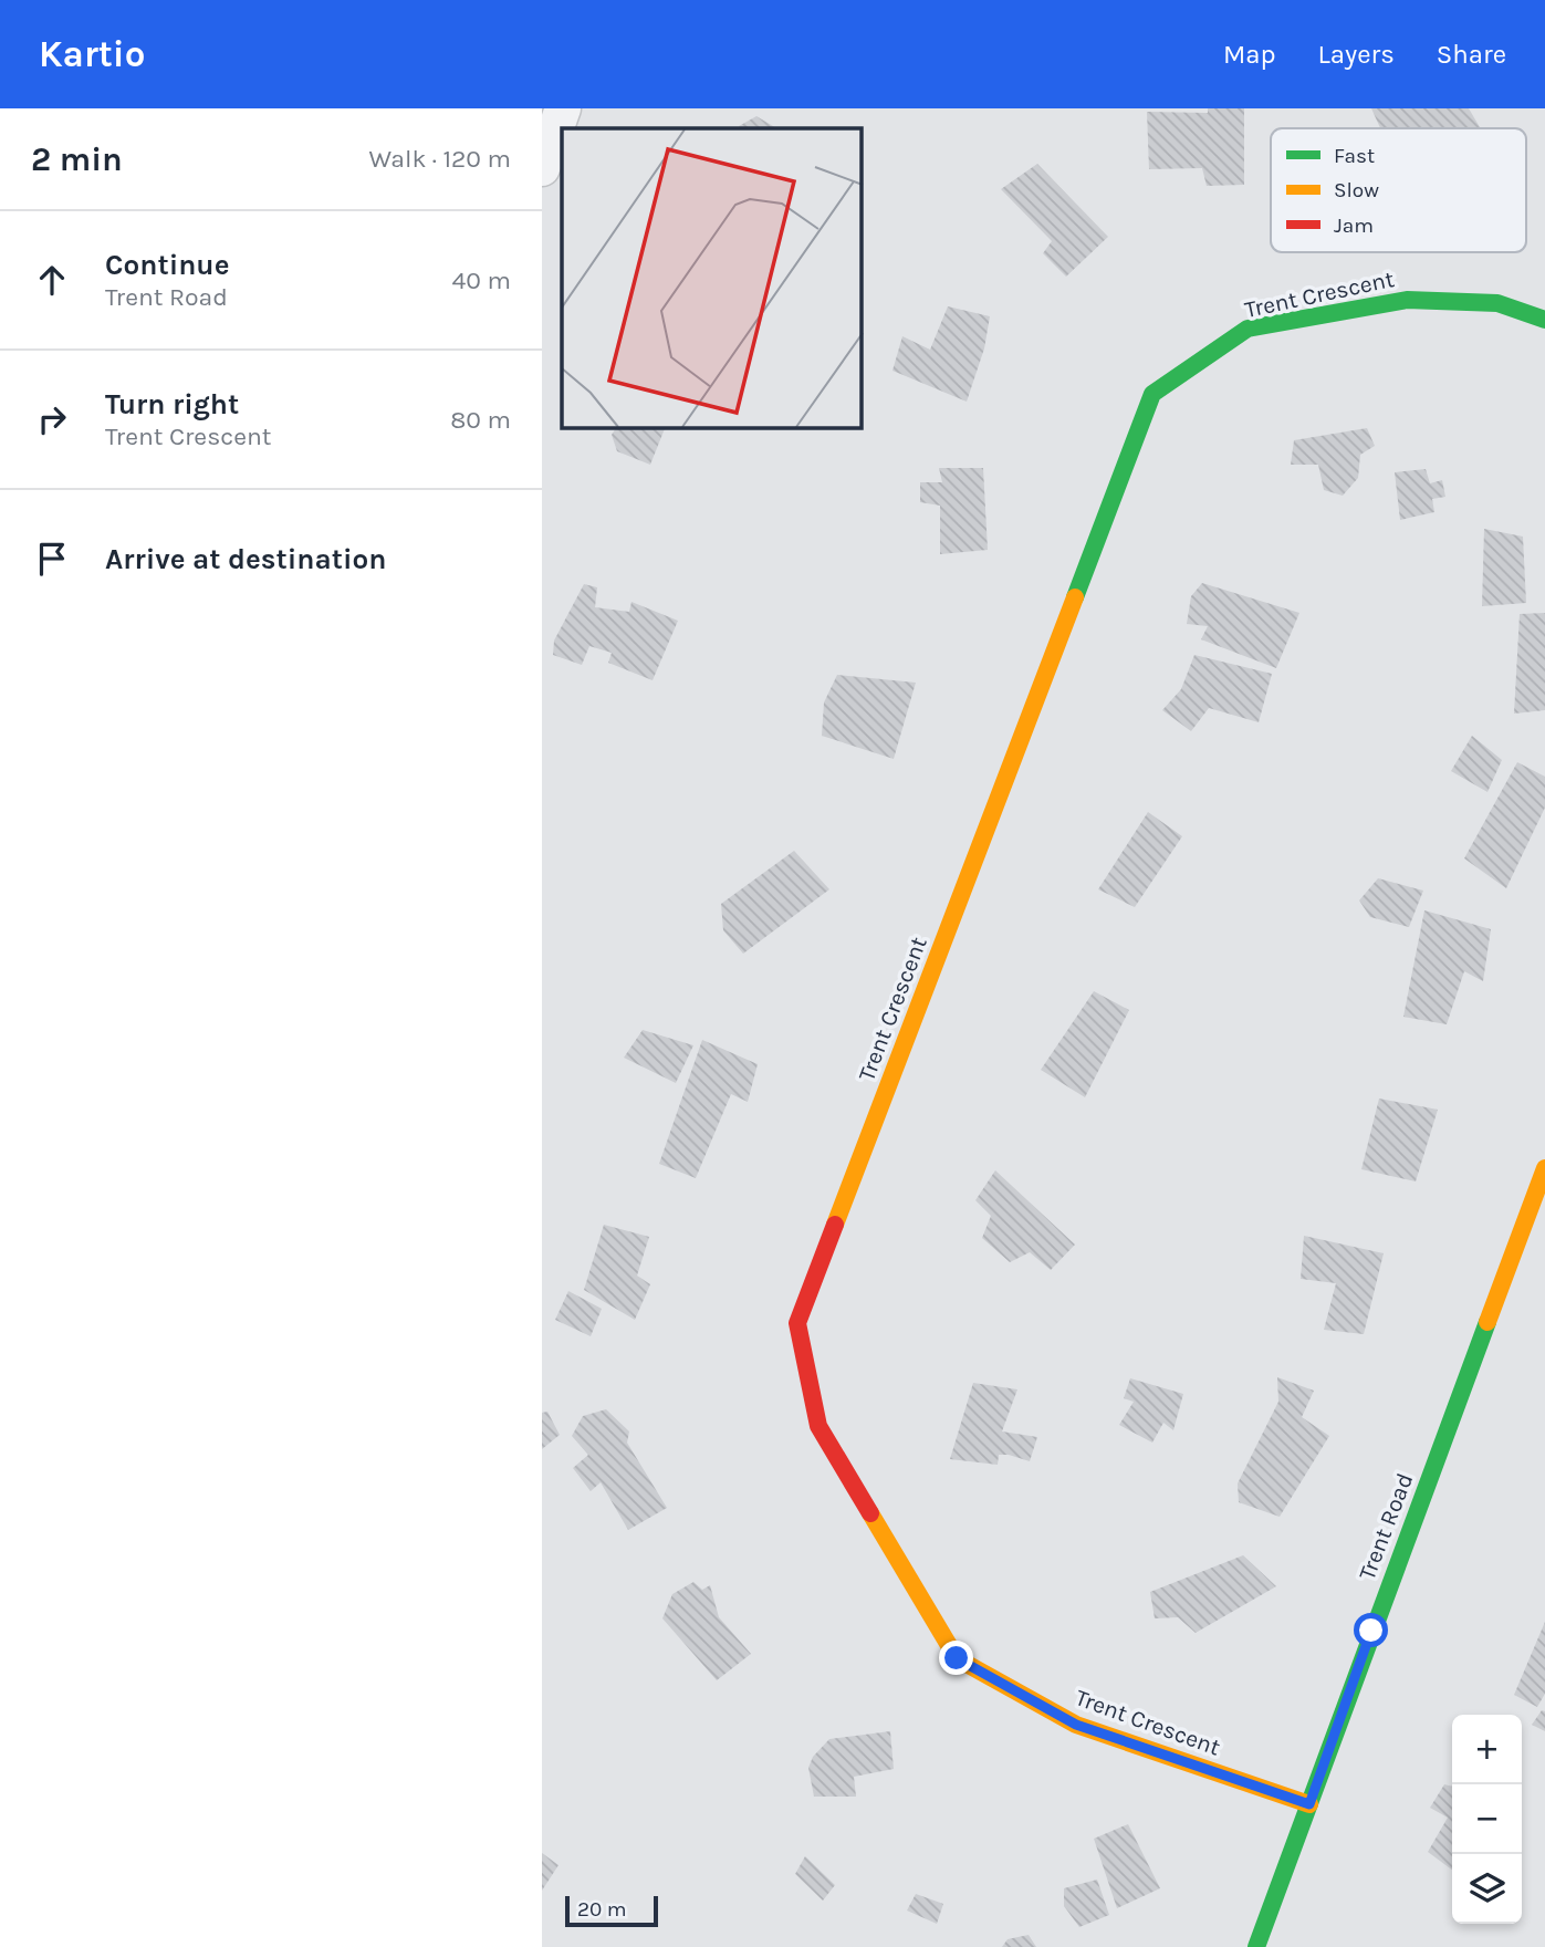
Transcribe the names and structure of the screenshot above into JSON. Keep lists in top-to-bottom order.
{
  "streets": {
    "street": ["Trent Crescent", "Trent Road"]
  },
  "crossings": [
    ["Trent Crescent", "Trent Road"]
  ],
  "legend": ["Fast", "Slow", "Jam"],
  "scale_bar": "20 m",
  "page": {
    "header": "Kartio",
    "nav": ["Map", "Layers", "Share"],
    "heading": ["2 min", "Walk · 120 m"],
    "list": [
      ["Continue", "Trent Road", "40 m"],
      ["Turn right", "Trent Crescent", "80 m"],
      "Arrive at destination"
    ],
    "map_buttons": ["+", "−"],
    "scale": "20 m"
  }
}
